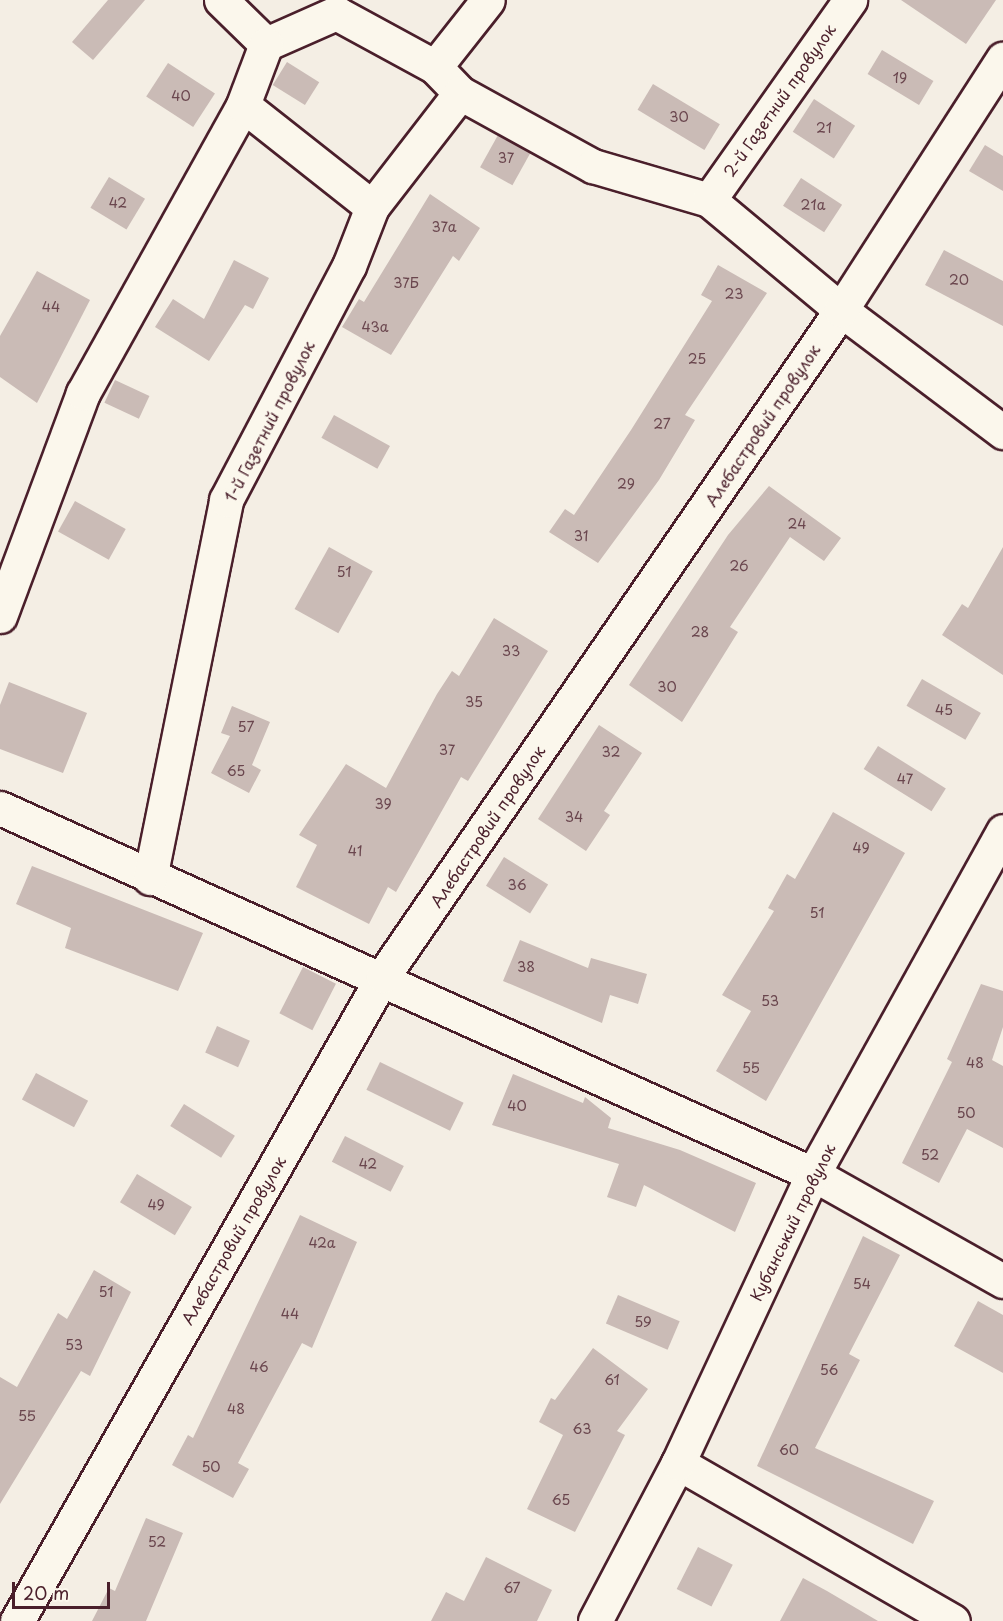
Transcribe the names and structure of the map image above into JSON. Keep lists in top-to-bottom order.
{
  "streets": {
    "street": [
      "2-й Газетний провулок",
      "1-й Газетний провулок",
      "Алебастровий провулок",
      "Кубанський провулок"
    ]
  },
  "house_numbers": [
    "19",
    "40",
    "30",
    "21",
    "37",
    "42",
    "21а",
    "37а",
    "20",
    "37Б",
    "23",
    "44",
    "43а",
    "25",
    "27",
    "29",
    "24",
    "31",
    "26",
    "51",
    "28",
    "33",
    "30",
    "35",
    "45",
    "57",
    "37",
    "32",
    "65",
    "47",
    "39",
    "34",
    "49",
    "41",
    "36",
    "51",
    "38",
    "53",
    "48",
    "55",
    "40",
    "50",
    "52",
    "42",
    "49",
    "42а",
    "54",
    "51",
    "44",
    "59",
    "53",
    "46",
    "56",
    "61",
    "48",
    "55",
    "63",
    "60",
    "50",
    "65",
    "52",
    "67"
  ],
  "scale_bar": "20 m"
}
